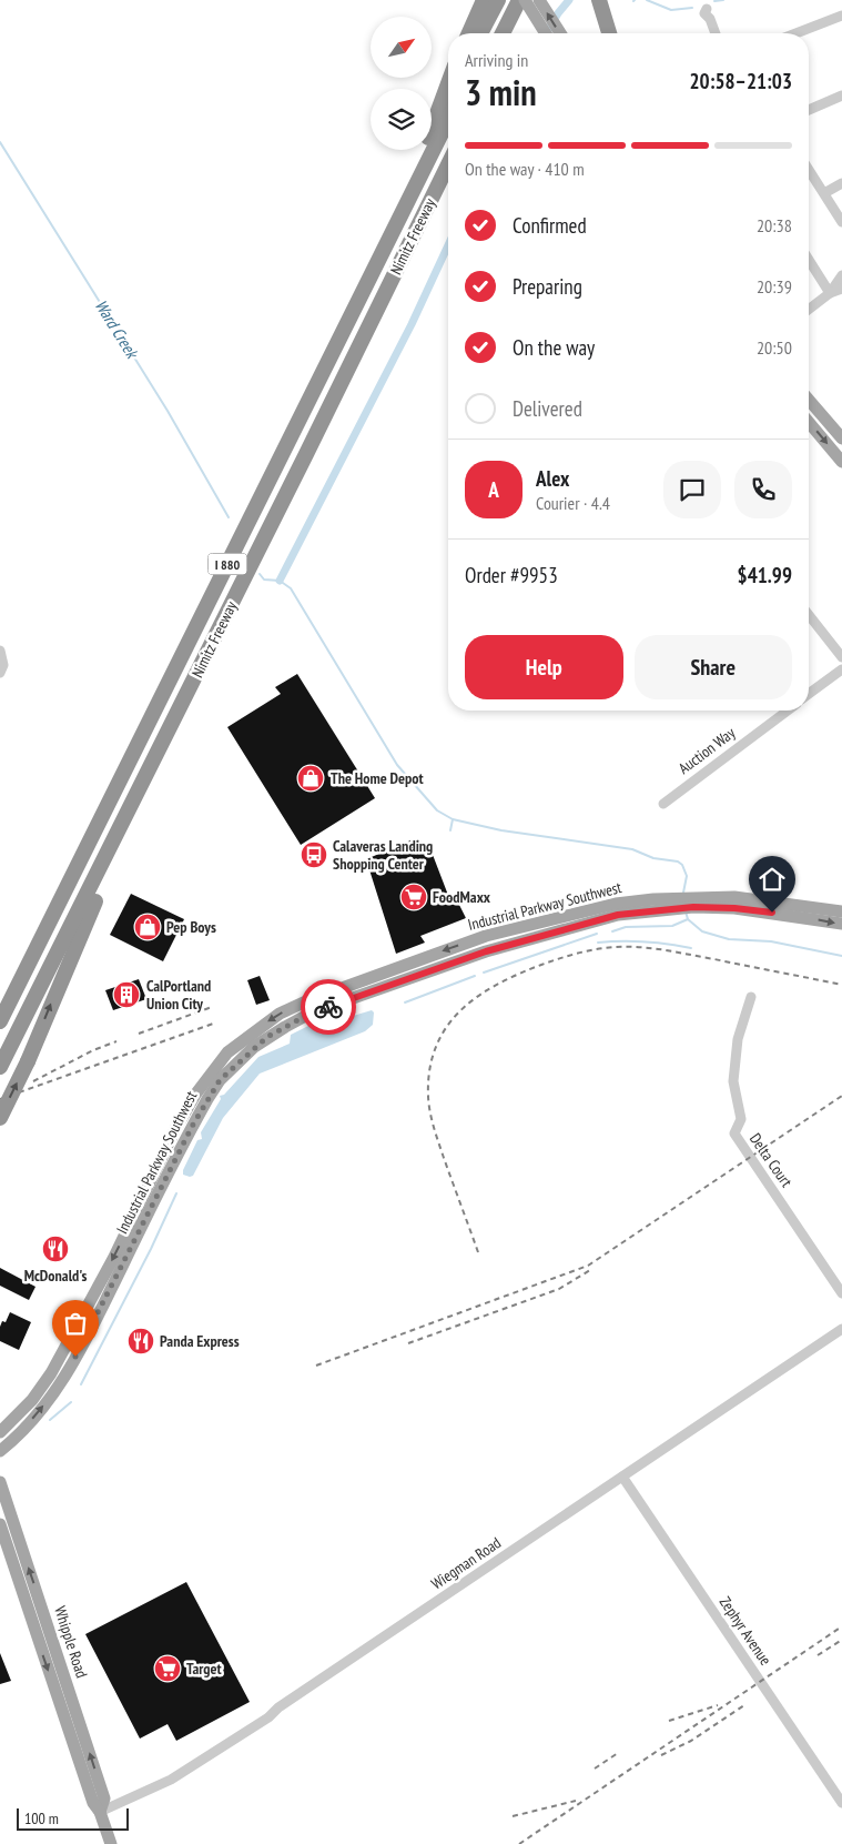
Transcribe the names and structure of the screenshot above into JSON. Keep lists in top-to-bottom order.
{
  "streets": {
    "highway": ["Nimitz Freeway", "I 880"],
    "main road": ["Industrial Parkway Southwest", "Whipple Road"],
    "street": [
      "Auction Way",
      "Delta Court",
      "Wiegman Road",
      "Zephyr Avenue"
    ]
  },
  "crossings": [
    ["Nimitz Freeway", "I 880"],
    ["Wiegman Road", "Zephyr Avenue"],
    ["Wiegman Road", "Whipple Road"]
  ],
  "water": ["Ward Creek"],
  "places": {
    "shop": ["The Home Depot", "Pep Boys"],
    "bus stop": ["Calaveras Landing Shopping Center"],
    "supermarket": ["FoodMaxx", "Target"],
    "building": ["CalPortland Union City"],
    "restaurant": ["McDonald's", "Panda Express"]
  },
  "scale_bar": "100 m",
  "north": "top right",
  "page": {
    "heading": ["3 min", "Arriving in", "20:58–21:03"],
    "panel": [
      "Alex",
      "Courier · 4.4",
      "Order #9953",
      "$41.99"
    ],
    "bar": "On the way · 410 m",
    "list": [
      ["Confirmed", "20:38"],
      ["Preparing", "20:39"],
      ["On the way", "20:50"],
      "Delivered"
    ],
    "round": "A",
    "buttons": ["Help", "Share"],
    "scale": "100 m"
  }
}
